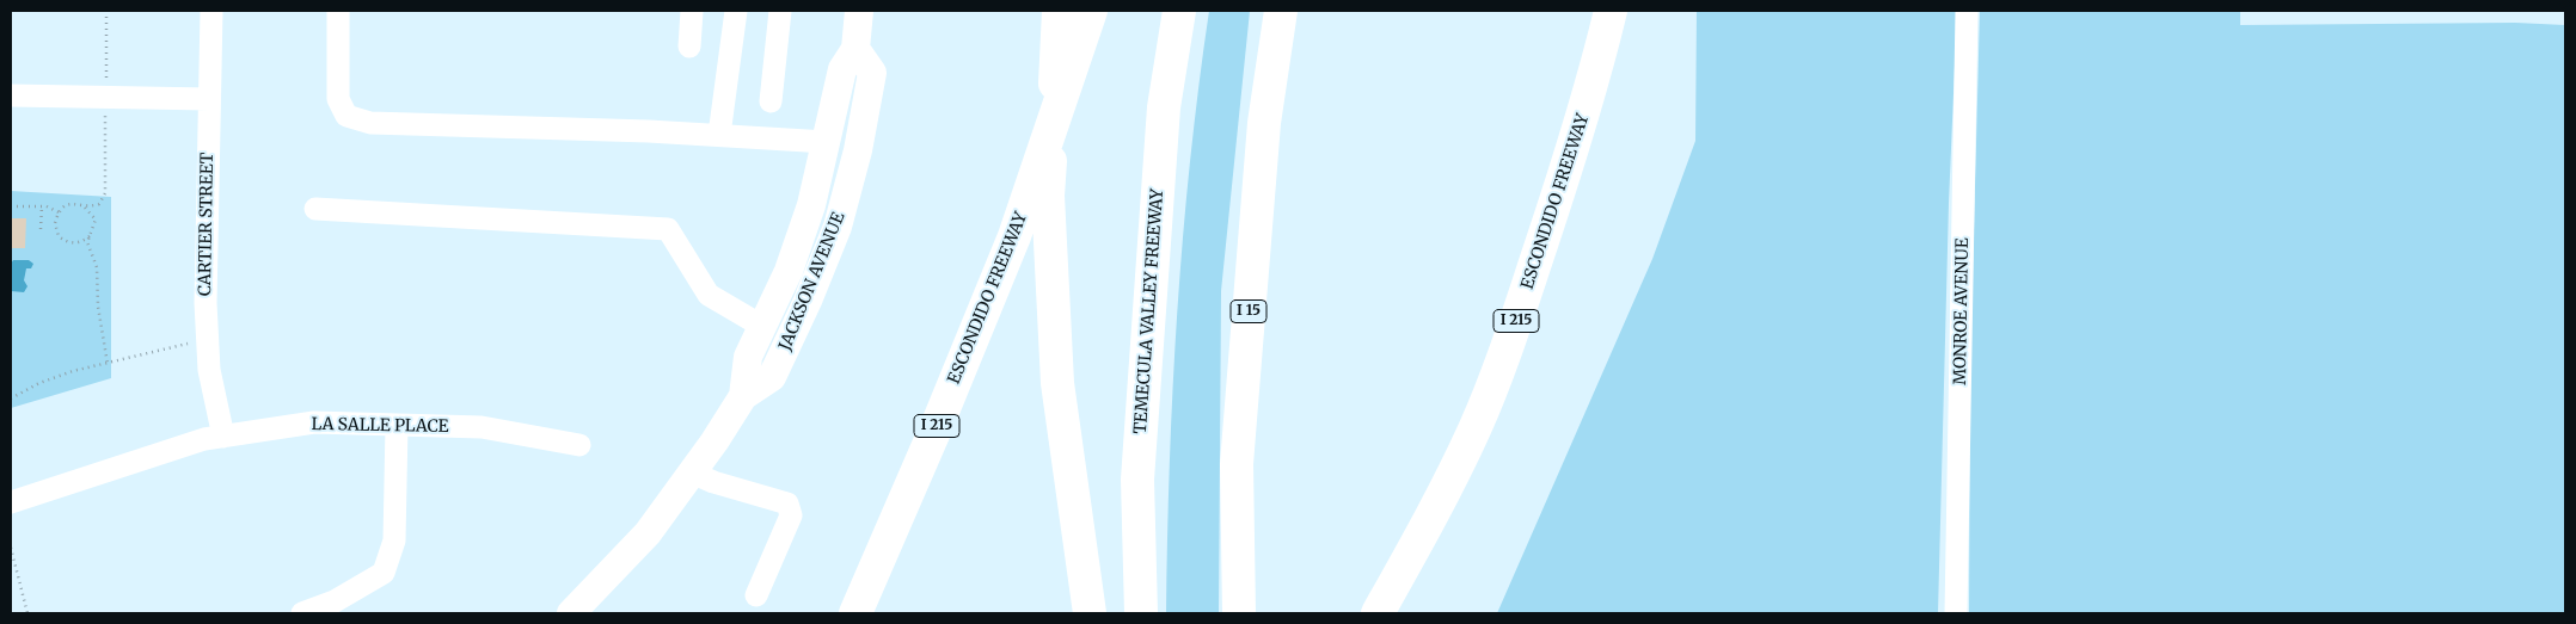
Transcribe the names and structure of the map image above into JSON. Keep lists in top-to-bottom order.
{
  "streets": {
    "highway": [
      "ESCONDIDO FREEWAY",
      "TEMECULA VALLEY FREEWAY",
      "I 15",
      "I 215"
    ],
    "main road": ["JACKSON AVENUE"],
    "street": ["CARTIER STREET", "MONROE AVENUE", "LA SALLE PLACE"]
  },
  "crossings": [
    ["CARTIER STREET", "LA SALLE PLACE"]
  ]
}
